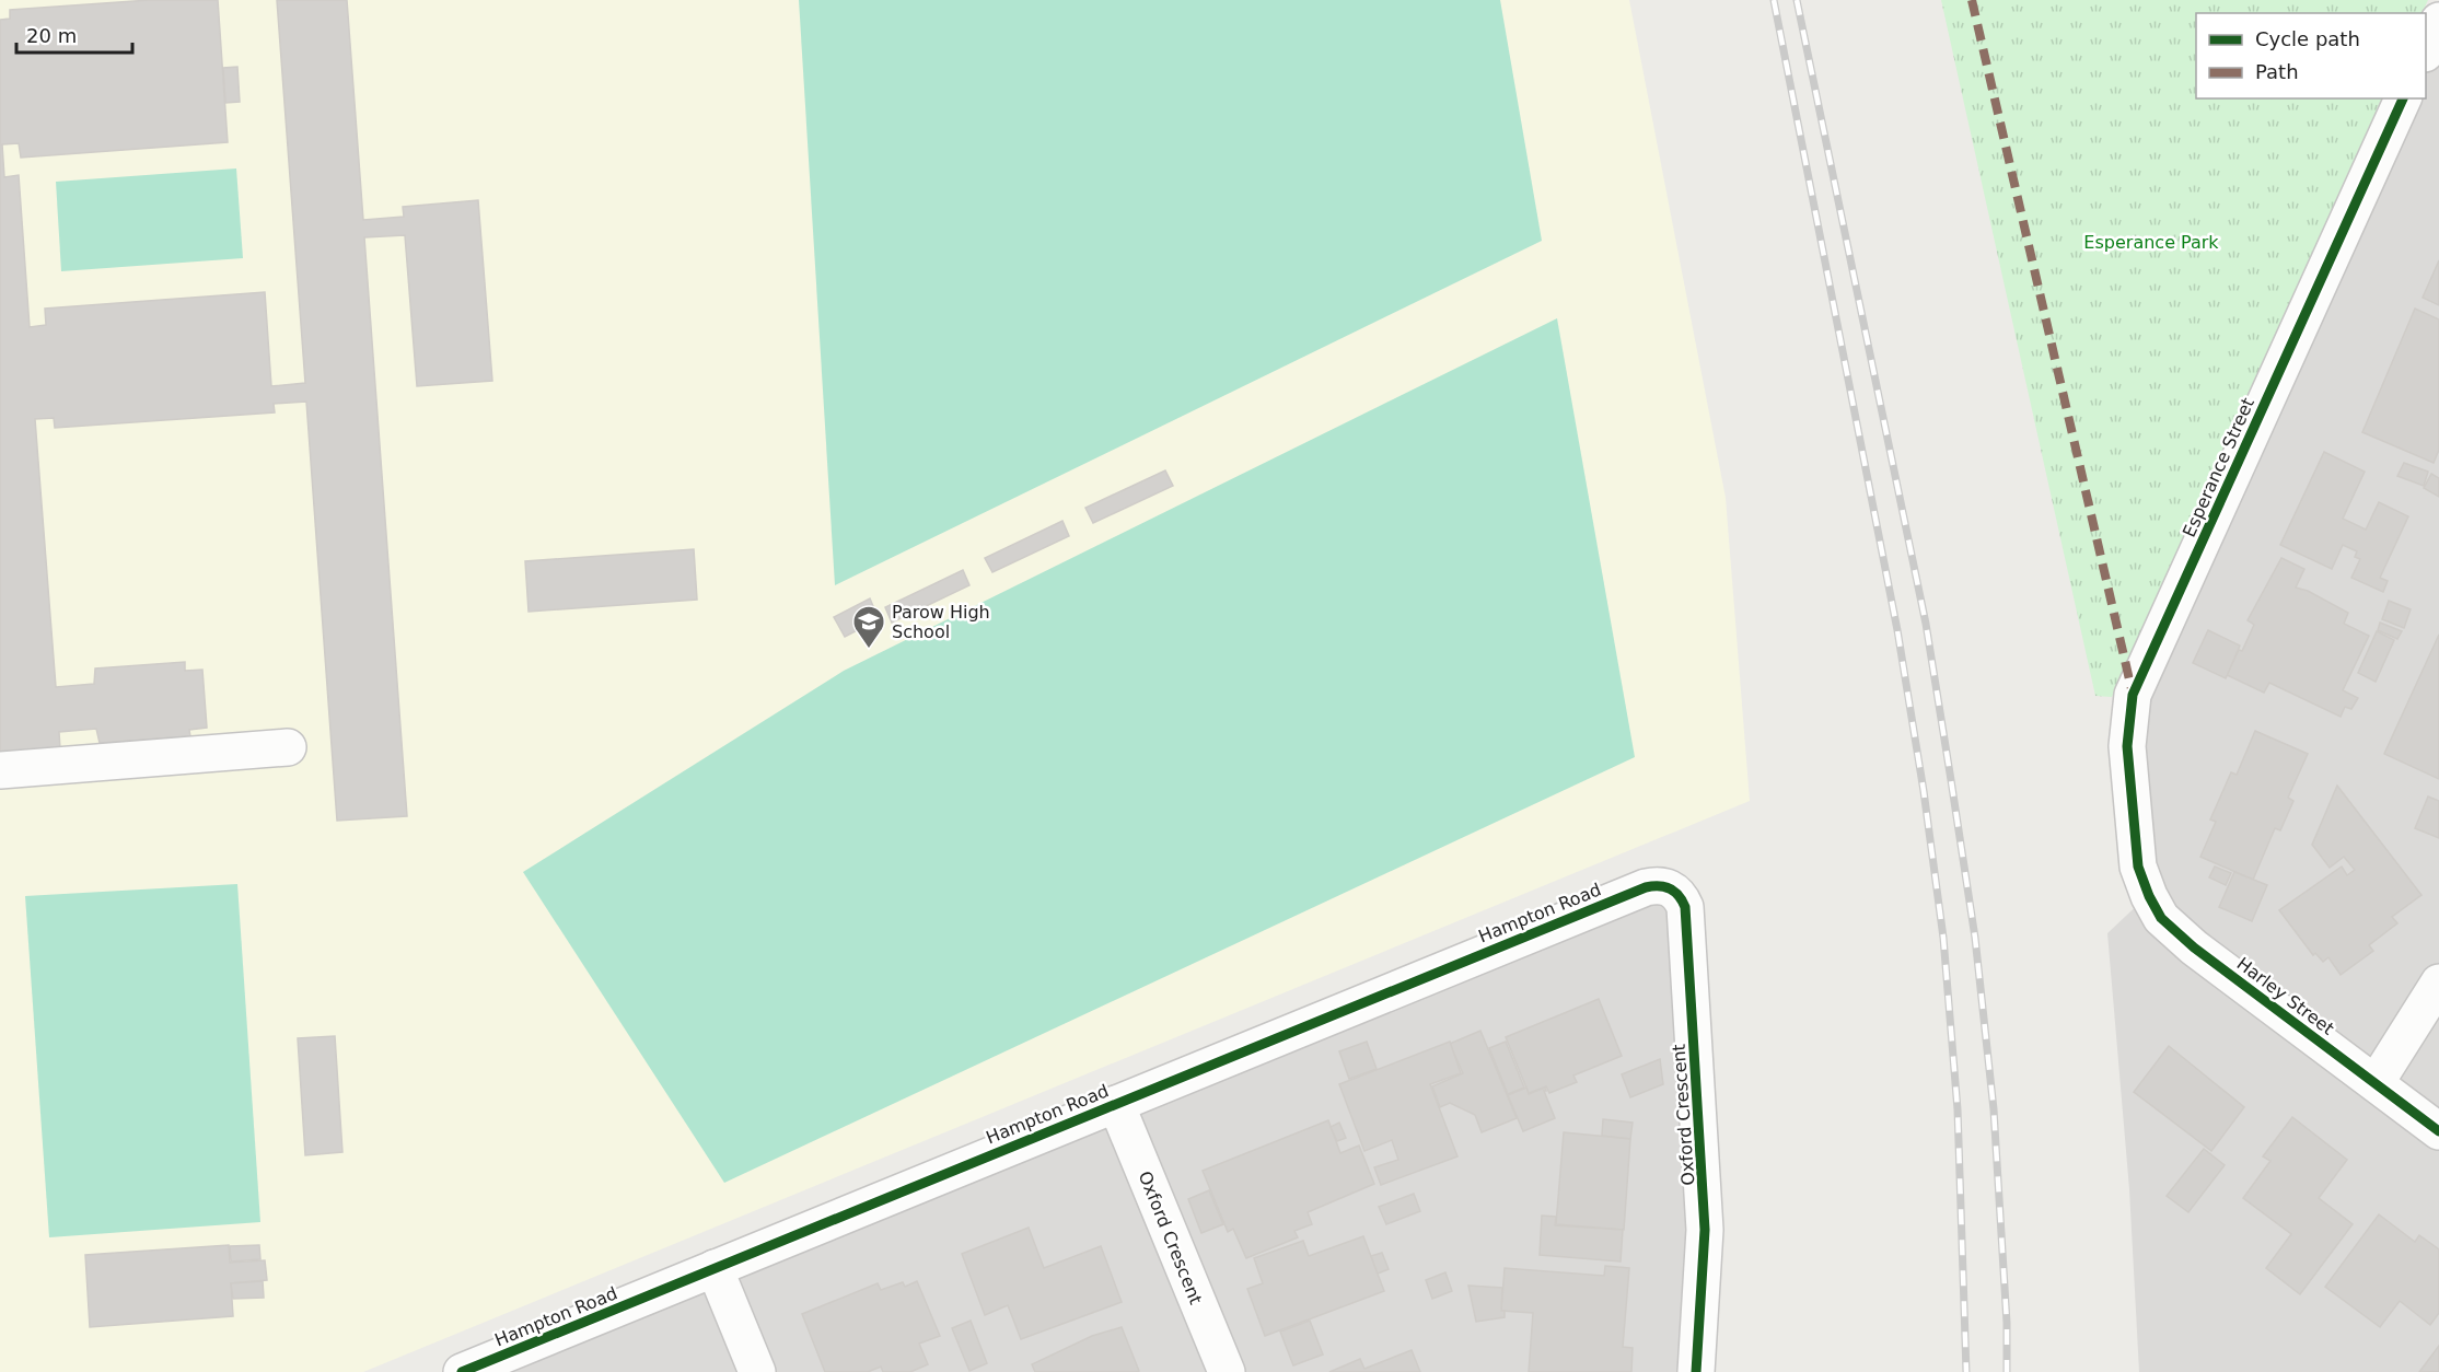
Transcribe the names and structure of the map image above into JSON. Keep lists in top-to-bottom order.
{
  "streets": {
    "street": [
      "Esperance Street",
      "Hampton Road",
      "Harley Street",
      "Oxford Crescent"
    ]
  },
  "crossings": [
    ["Esperance Street", "Harley Street"],
    ["Hampton Road", "Oxford Crescent"]
  ],
  "parks": ["Esperance Park"],
  "places": {
    "school or university": ["Parow High School"]
  },
  "legend": ["Cycle path", "Path"],
  "scale_bar": "20 m"
}
